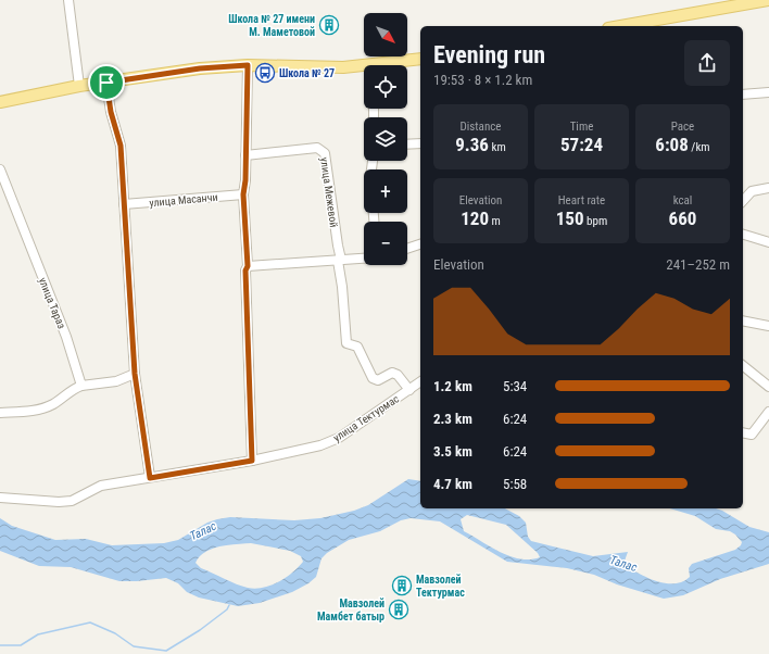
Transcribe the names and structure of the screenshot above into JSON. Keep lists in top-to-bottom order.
{
  "streets": {
    "street": [
      "улица Межевой",
      "улица Масанчи",
      "улица Тараз",
      "улица Тектурмас"
    ]
  },
  "water": ["Талас"],
  "places": {
    "building": ["Школа № 27 имени М. Маметовой", "Мавзолей Тектурмас", "Мавзолей Мамбет батыр"],
    "bus stop": ["Школа № 27"]
  },
  "north": "bottom right",
  "page": {
    "map_buttons": ["+", "−"],
    "heading": ["Evening run", "19:53 · 8 × 1.2 km"],
    "stats": [
      ["Distance", "9.36 km"],
      ["Time", "57:24"],
      ["Pace", "6:08 /km"],
      ["Elevation", "120 m"],
      ["Heart rate", "150 bpm"],
      ["kcal", "660"]
    ],
    "chart": ["Elevation", "241–252 m"],
    "list": [
      {
        "name": "1.2 km",
        "note": "5:34"
      },
      {
        "name": "2.3 km",
        "note": "6:24"
      },
      {
        "name": "3.5 km",
        "note": "6:24"
      },
      {
        "name": "4.7 km",
        "note": "5:58"
      }
    ]
  }
}
